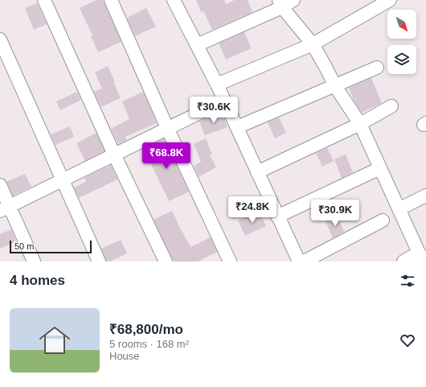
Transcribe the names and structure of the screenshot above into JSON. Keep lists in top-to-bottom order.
{
  "scale_bar": "50 m",
  "north": "bottom right",
  "page": {
    "price": [
      "₹30.6K",
      "₹68.8K",
      "₹24.8K",
      "₹30.9K"
    ],
    "scale": "50 m",
    "heading": "4 homes",
    "list": [
      {
        "name": "₹68,800/mo",
        "note": "5 rooms · 168 m² · House"
      }
    ]
  }
}
